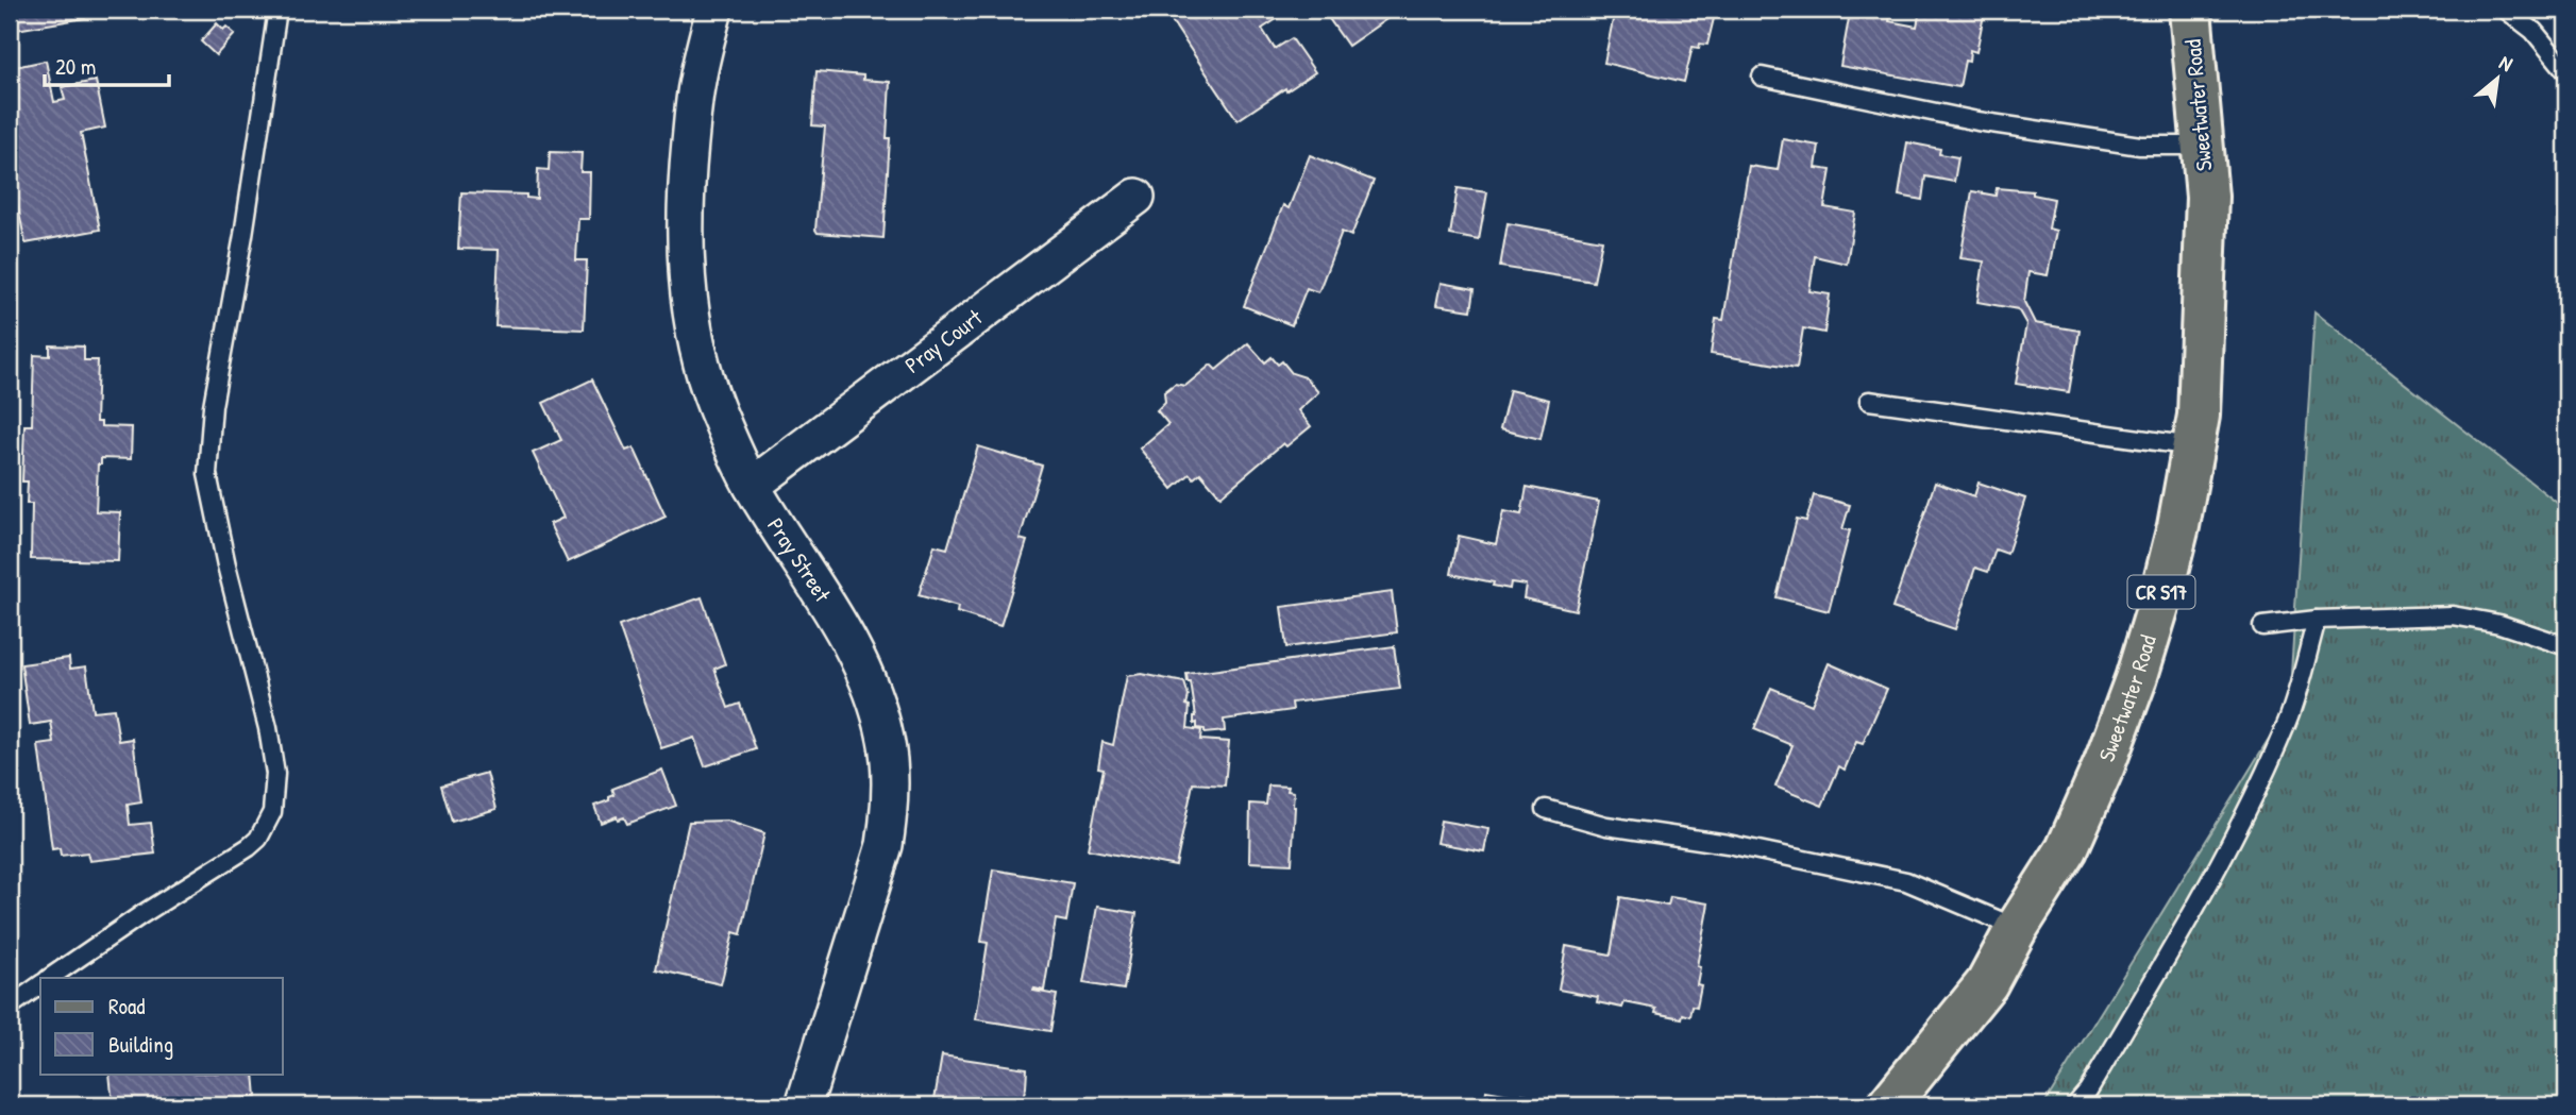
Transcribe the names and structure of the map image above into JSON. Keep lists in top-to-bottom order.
{
  "streets": {
    "main road": ["Sweetwater Road", "CR S17"],
    "street": ["Pray Court", "Pray Street"]
  },
  "crossings": [
    ["Pray Court", "Pray Street"]
  ],
  "legend": ["Road", "Building"],
  "scale_bar": "20 m",
  "north": "top right"
}
